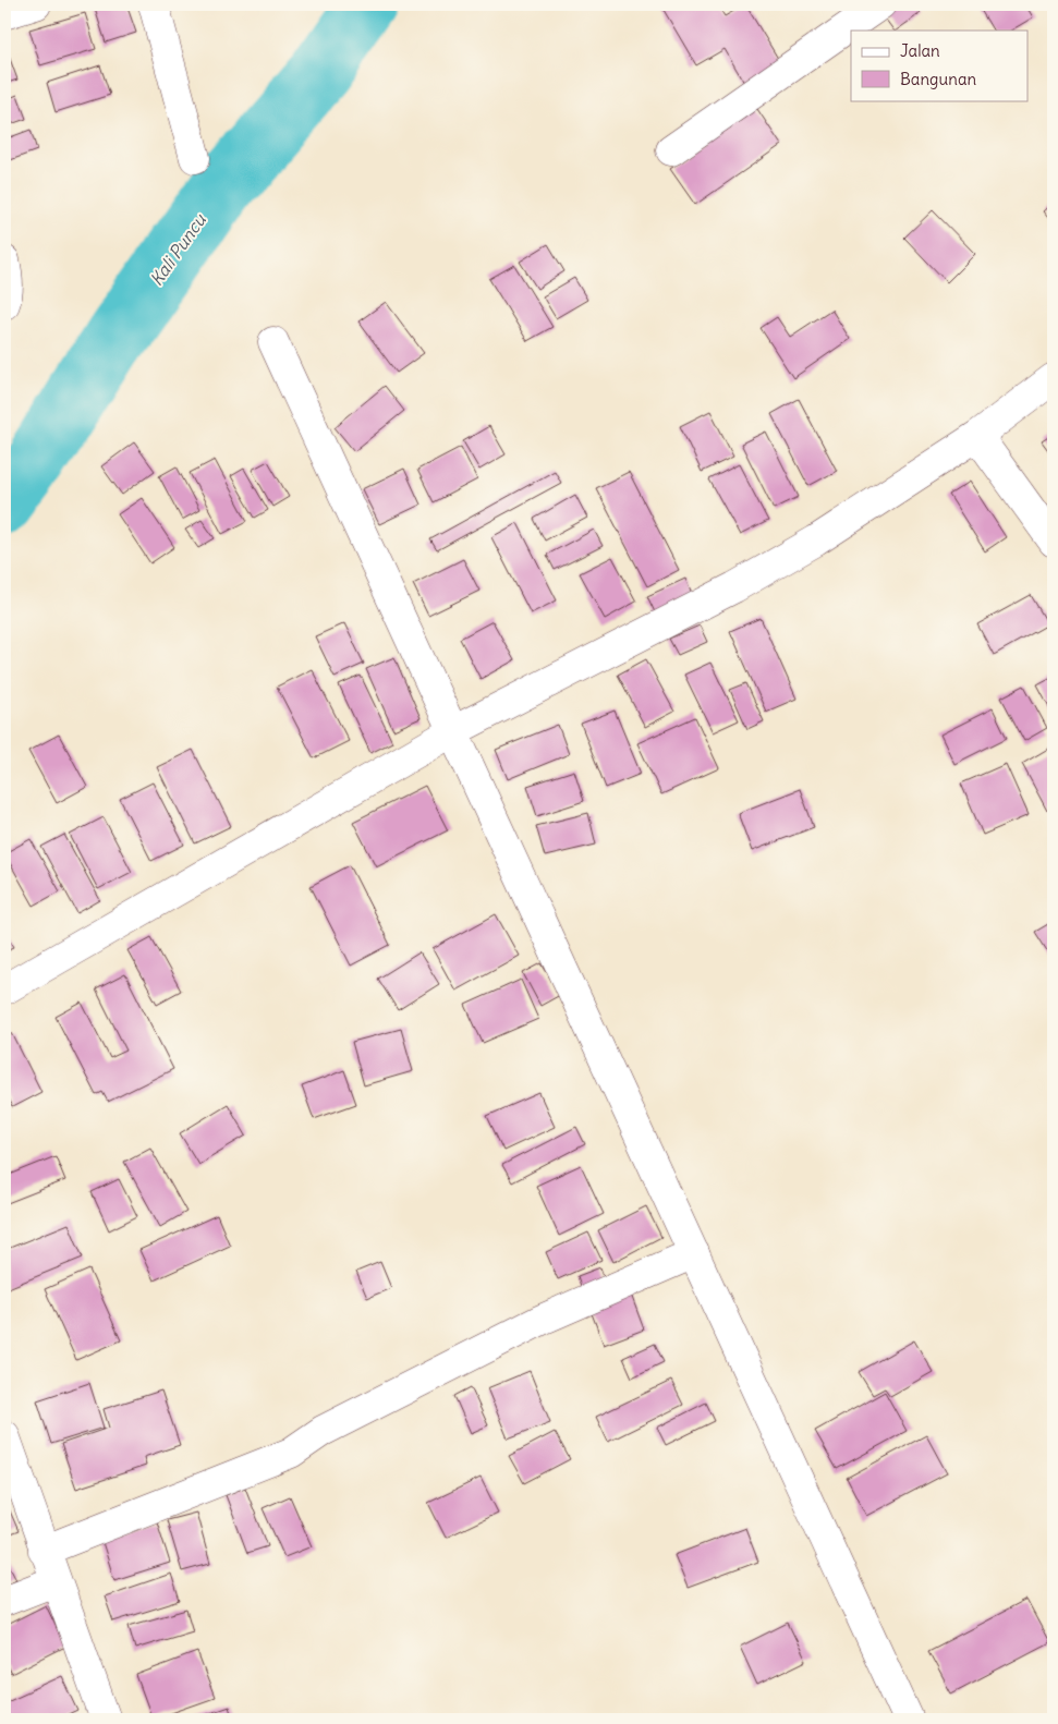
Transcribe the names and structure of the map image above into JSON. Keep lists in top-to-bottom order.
{
  "water": ["Kali Puncu"],
  "legend": ["Jalan", "Bangunan"]
}
